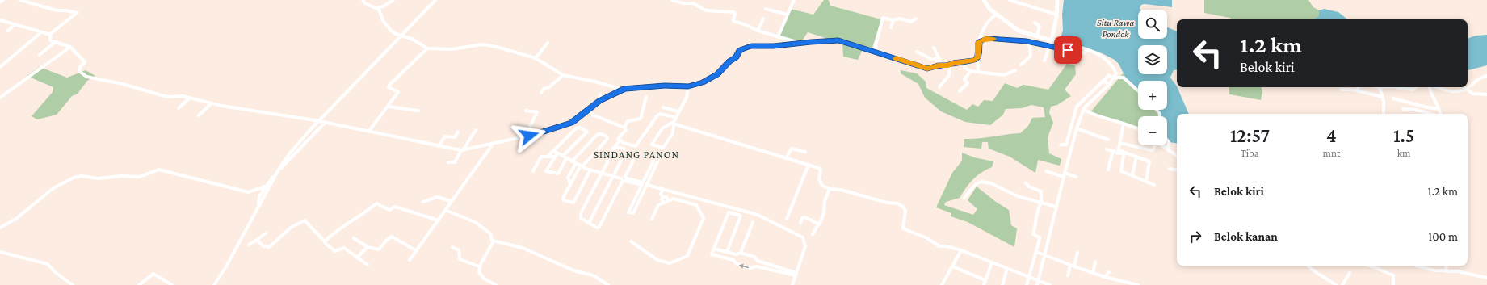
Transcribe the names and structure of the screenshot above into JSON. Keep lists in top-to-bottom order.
{
  "districts": ["SINDANG PANON"],
  "water": ["Situ Rawa Pondok"],
  "page": {
    "map_buttons": ["+", "−"],
    "turn": ["1.2 km", "Belok kiri"],
    "eta": [
      "12:57",
      "Tiba",
      "4",
      "mnt",
      "1.5",
      "km"
    ],
    "list": [
      {
        "name": "Belok kiri",
        "value": "1.2 km"
      },
      {
        "name": "Belok kanan",
        "value": "100 m"
      }
    ]
  }
}
